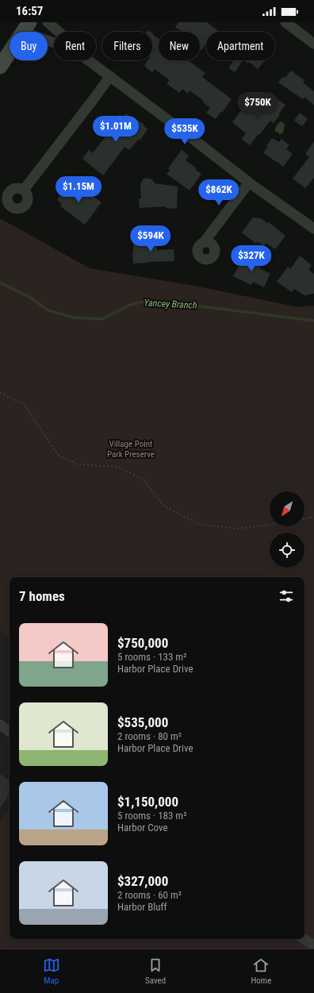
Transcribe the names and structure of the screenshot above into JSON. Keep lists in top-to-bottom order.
{
  "water": ["Yancey Branch"],
  "parks": ["Village Point Park Preserve"],
  "north": "bottom left",
  "page": {
    "status": "16:57",
    "chip": [
      "Buy",
      "Rent",
      "Filters",
      "New",
      "Apartment"
    ],
    "price": [
      "$750K",
      "$1.01M",
      "$535K",
      "$1.15M",
      "$862K",
      "$594K",
      "$327K"
    ],
    "heading": "7 homes",
    "list": [
      {
        "name": "$750,000",
        "note": "5 rooms · 133 m² · Harbor Place Drive"
      },
      {
        "name": "$535,000",
        "note": "2 rooms · 80 m² · Harbor Place Drive"
      },
      {
        "name": "$1,150,000",
        "note": "5 rooms · 183 m² · Harbor Cove"
      },
      {
        "name": "$327,000",
        "note": "2 rooms · 60 m² · Harbor Bluff"
      }
    ],
    "tabs": ["Map", "Saved", "Home"]
  }
}
